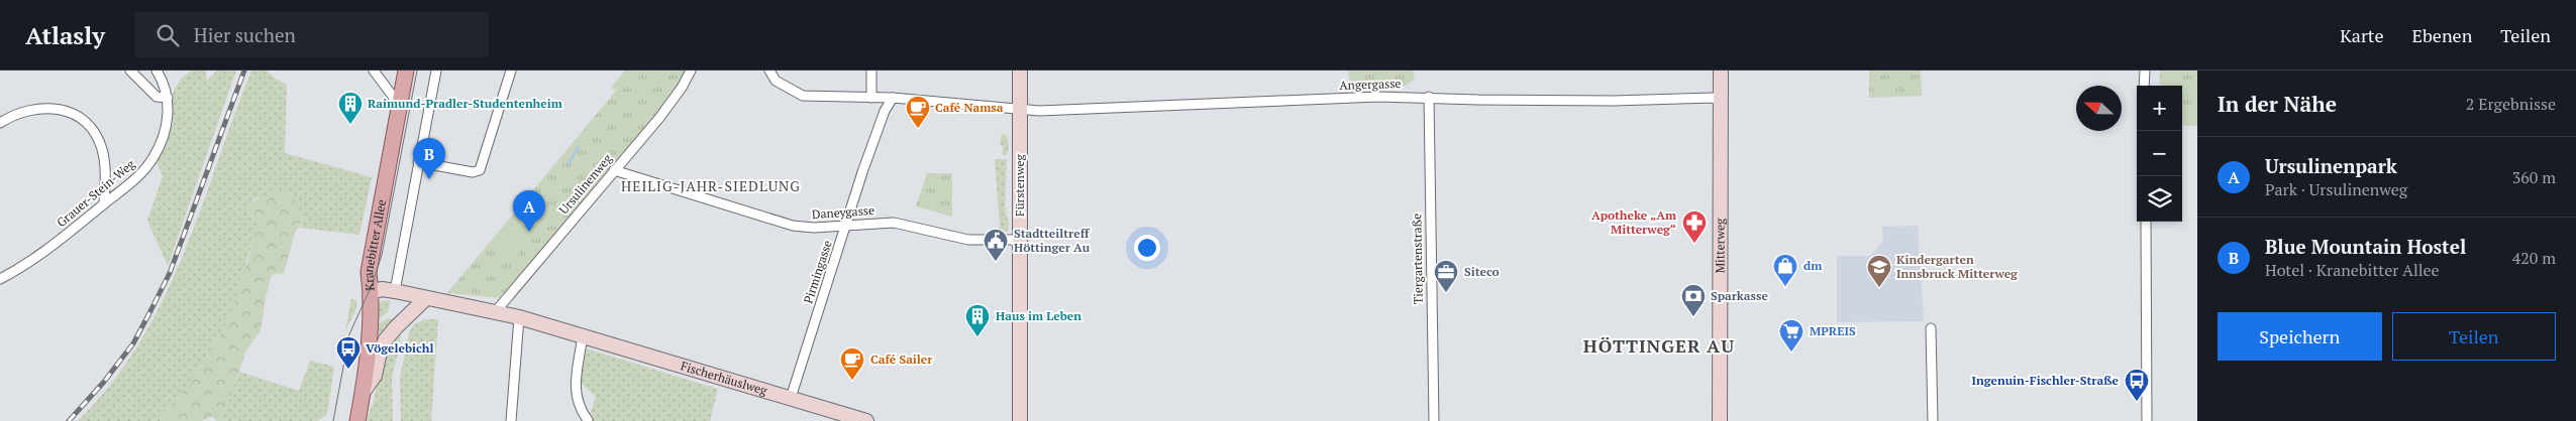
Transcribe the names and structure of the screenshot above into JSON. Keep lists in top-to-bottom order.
{
  "streets": {
    "main road": ["Kranebitter Allee"],
    "street": [
      "Angergasse",
      "Ursulinenweg",
      "Fürstenweg",
      "Grauer-Stein-Weg",
      "Daneygasse",
      "Mitterweg",
      "Tiergartenstraße",
      "Pirmingasse",
      "Fischerhäuslweg"
    ]
  },
  "crossings": [
    ["Angergasse", "Fürstenweg"],
    ["Angergasse", "Mitterweg"],
    ["Angergasse", "Tiergartenstraße"],
    ["Angergasse", "Pirmingasse"],
    ["Ursulinenweg", "Daneygasse"],
    ["Ursulinenweg", "Fischerhäuslweg"],
    ["Fürstenweg", "Daneygasse"],
    ["Daneygasse", "Pirmingasse"],
    ["Kranebitter Allee", "Fischerhäuslweg"],
    ["Pirmingasse", "Fischerhäuslweg"]
  ],
  "districts": ["HEILIG-JAHR-SIEDLUNG", "HÖTTINGER AU"],
  "places": {
    "building": ["Raimund-Pradler-Studentenheim", "Haus im Leben"],
    "cafe": ["Café Namsa", "Café Sailer"],
    "pharmacy": ["Apotheke „Am Mitterweg“"],
    "public building": ["Stadtteiltreff Höttinger Au"],
    "shop": ["dm"],
    "school or university": ["Kindergarten Innsbruck Mitterweg"],
    "office": ["Siteco"],
    "bank": ["Sparkasse"],
    "supermarket": ["MPREIS"],
    "bus stop": ["Vögelebichl", "Ingenuin-Fischler-Straße"]
  },
  "north": "left",
  "page": {
    "header": "Atlasly",
    "search": "Hier suchen",
    "nav": ["Karte", "Ebenen", "Teilen"],
    "heading": ["In der Nähe", "2 Ergebnisse"],
    "map_buttons": ["+", "−"],
    "list": [
      {
        "mark": "A",
        "name": "Ursulinenpark",
        "note": "Park · Ursulinenweg",
        "value": "360 m"
      },
      {
        "mark": "B",
        "name": "Blue Mountain Hostel",
        "note": "Hotel · Kranebitter Allee",
        "value": "420 m"
      }
    ],
    "pins": ["B", "A"],
    "buttons": ["Speichern", "Teilen"]
  }
}
